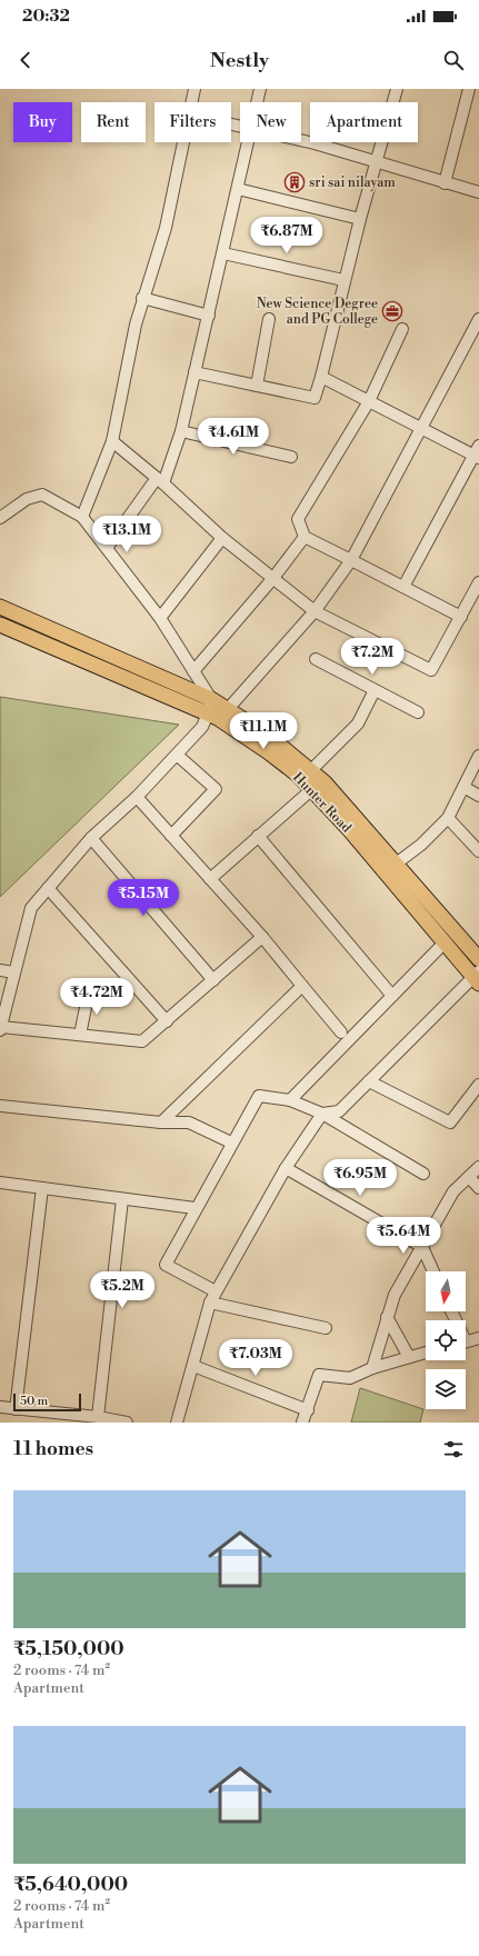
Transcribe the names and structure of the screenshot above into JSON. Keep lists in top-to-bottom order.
{
  "streets": {
    "main road": ["Hunter Road"]
  },
  "places": {
    "building": ["sri sai nilayam"],
    "office": ["New Science Degree and PG College"]
  },
  "scale_bar": "50 m",
  "north": "bottom",
  "page": {
    "status": "20:32",
    "header": "Nestly",
    "chip": [
      "Buy",
      "Rent",
      "Filters",
      "New",
      "Apartment"
    ],
    "price": [
      "₹6.87M",
      "₹4.61M",
      "₹13.1M",
      "₹7.2M",
      "₹11.1M",
      "₹5.15M",
      "₹4.72M",
      "₹6.95M",
      "₹5.64M",
      "₹5.2M",
      "₹7.03M"
    ],
    "scale": "50 m",
    "heading": "11 homes",
    "list": [
      {
        "name": "₹5,150,000",
        "note": "2 rooms · 74 m² · Apartment"
      },
      {
        "name": "₹5,640,000",
        "note": "2 rooms · 74 m² · Apartment"
      }
    ]
  }
}
